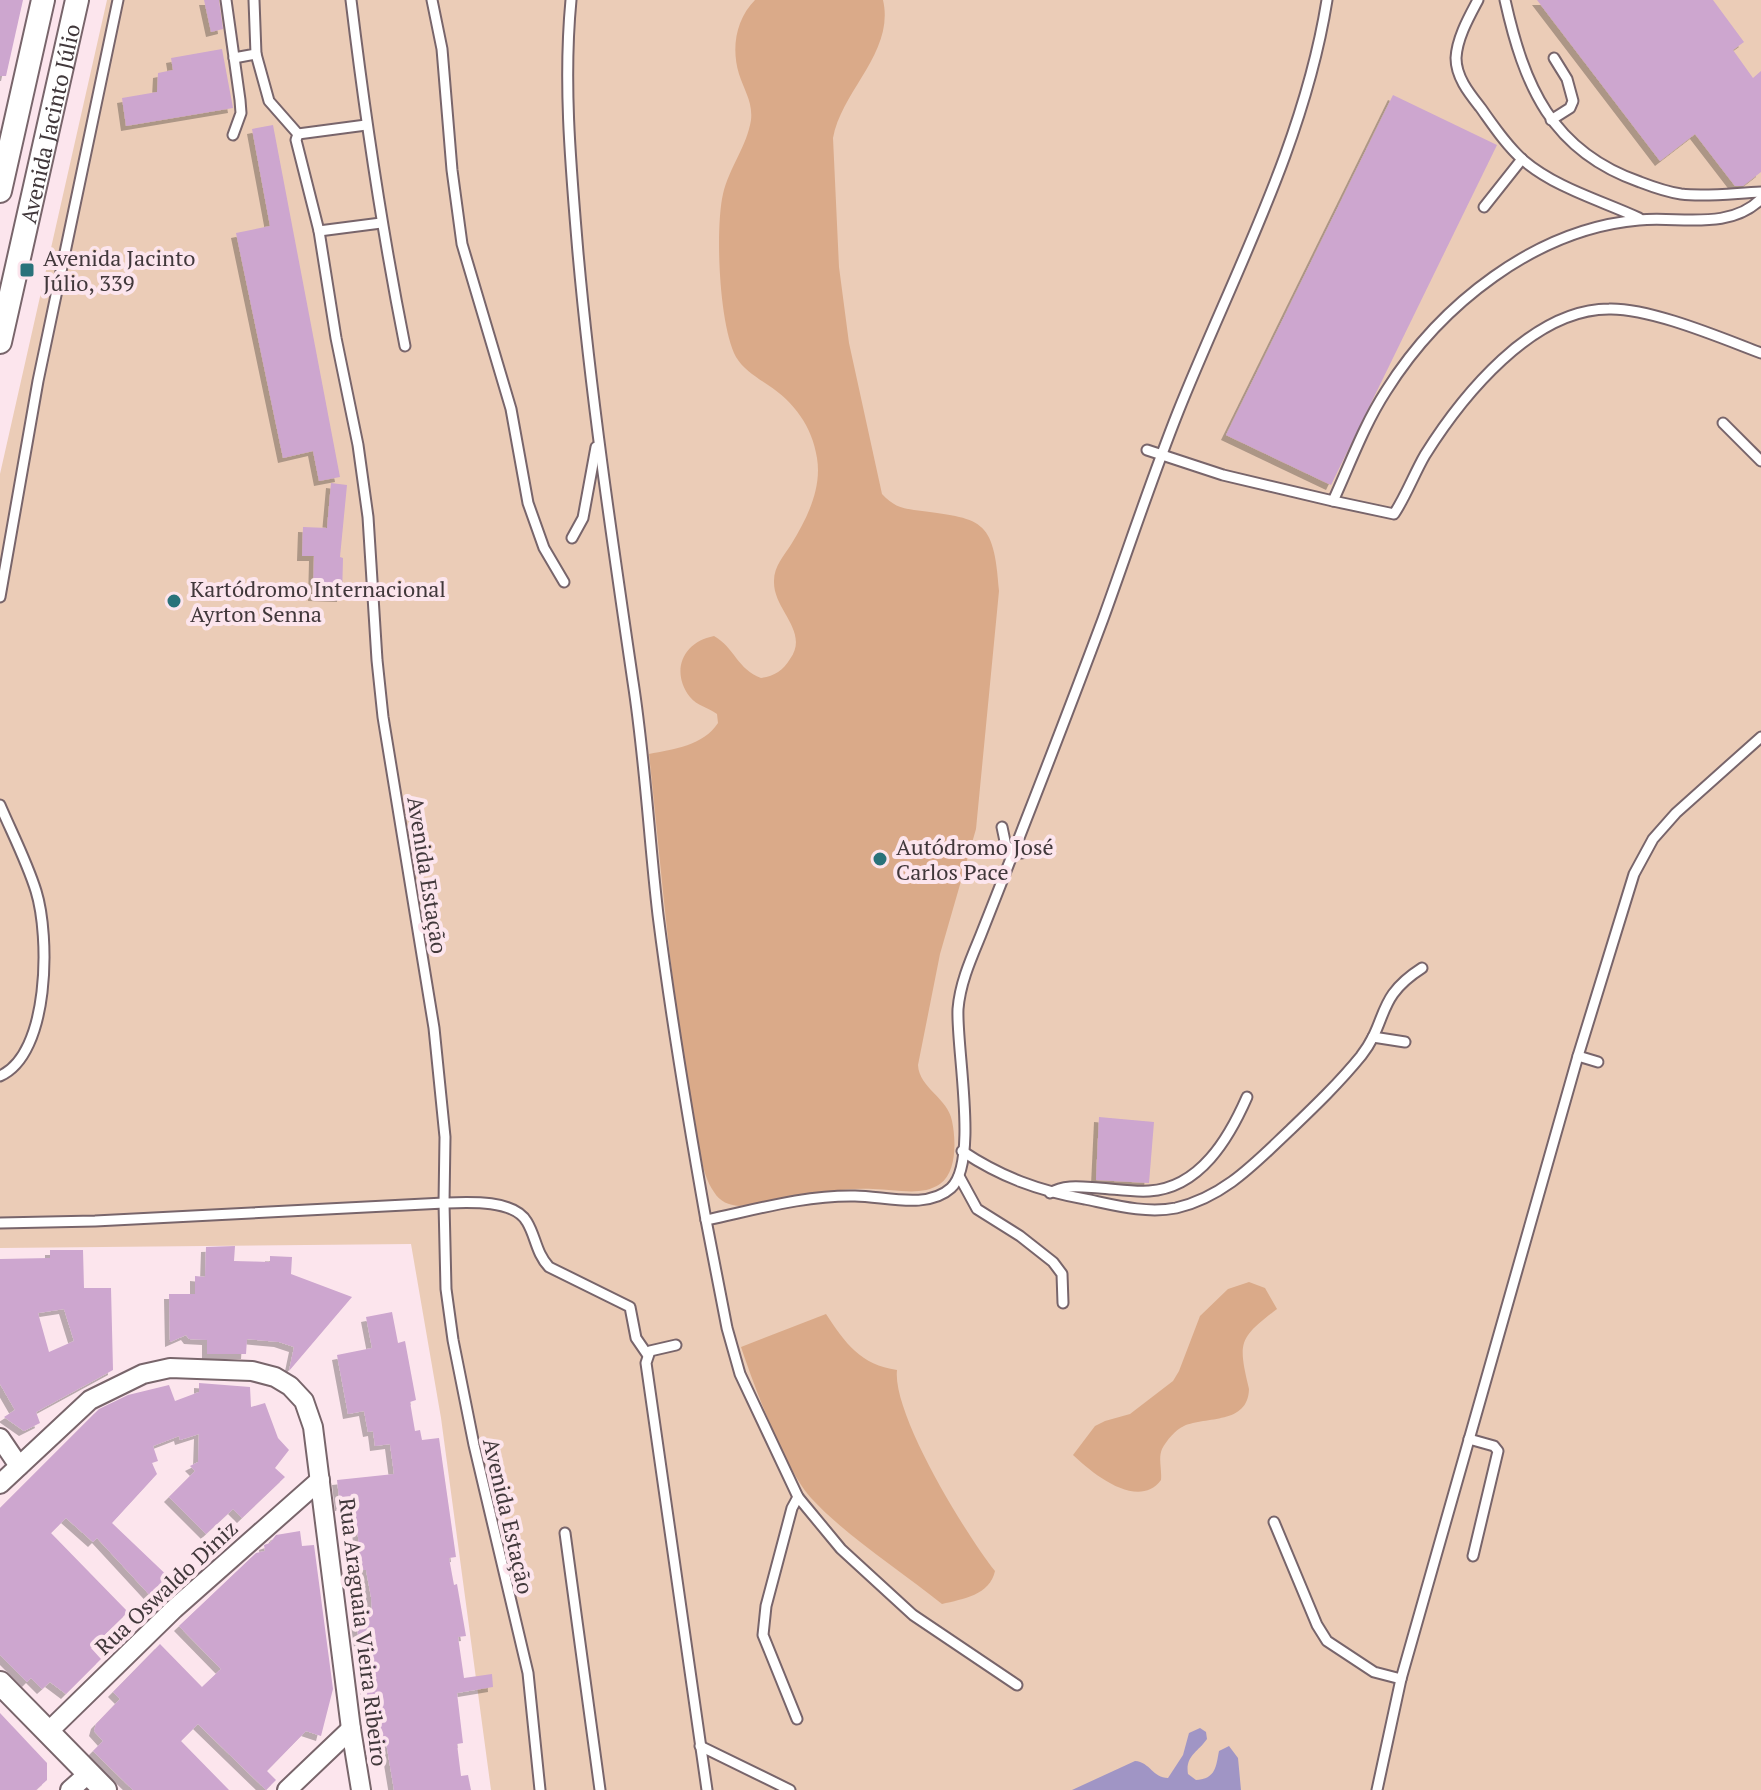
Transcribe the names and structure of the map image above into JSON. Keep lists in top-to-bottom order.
{
  "streets": {
    "street": ["Avenida Jacinto Júlio", "Rua Oswaldo Diniz", "Rua Araguaia Vieira Ribeiro"],
    "lane": ["Avenida Estação"]
  },
  "crossings": [
    ["Rua Oswaldo Diniz", "Rua Araguaia Vieira Ribeiro"]
  ],
  "places": {
    "transit": ["Avenida Jacinto Júlio, 339"],
    "other": ["Kartódromo Internacional Ayrton Senna", "Autódromo José Carlos Pace"]
  }
}
